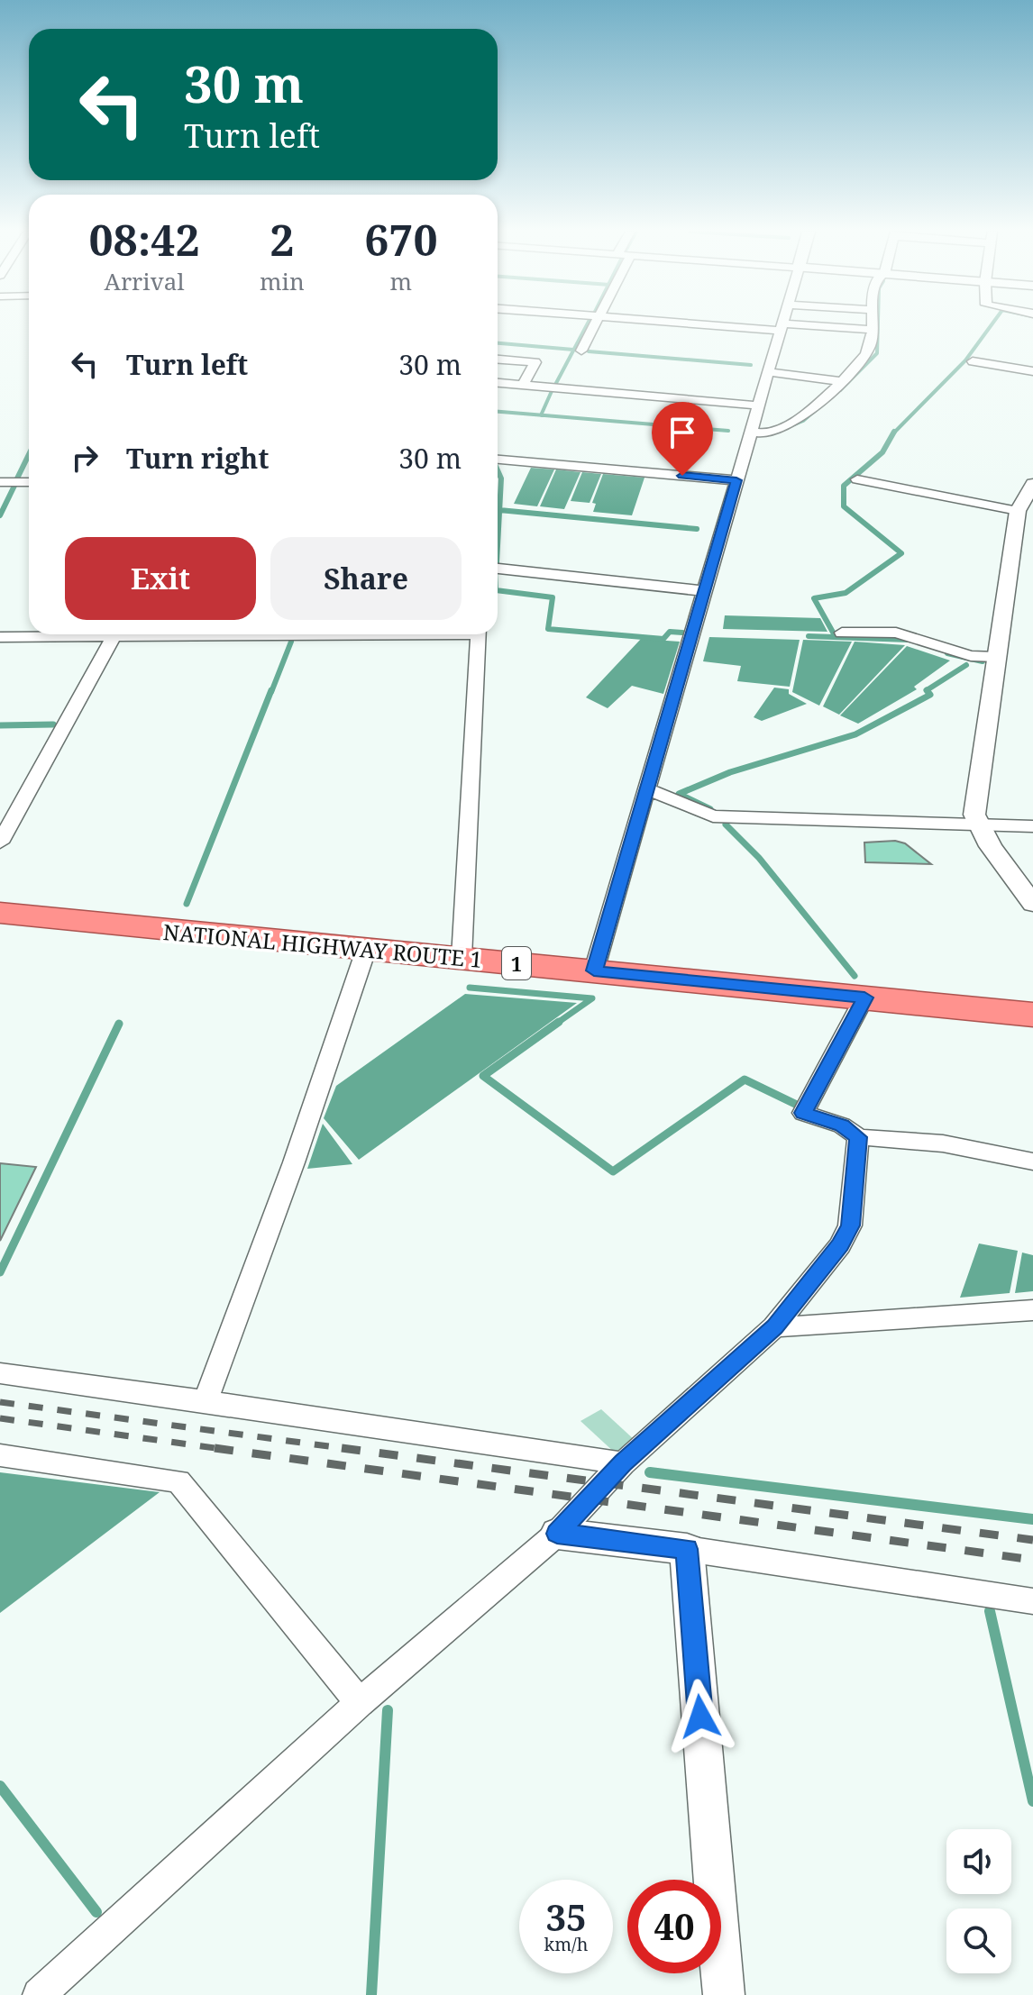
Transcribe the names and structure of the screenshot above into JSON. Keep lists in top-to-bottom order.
{
  "streets": {
    "highway": ["NATIONAL HIGHWAY ROUTE 1", "1"]
  },
  "page": {
    "turn": ["30 m", "Turn left"],
    "eta": [
      "08:42",
      "Arrival",
      "2",
      "min",
      "670",
      "m"
    ],
    "list": [
      {
        "name": "Turn left",
        "value": "30 m"
      },
      {
        "name": "Turn right",
        "value": "30 m"
      }
    ],
    "buttons": ["Exit", "Share"],
    "speed": "35 km/h",
    "limit": "40"
  }
}
